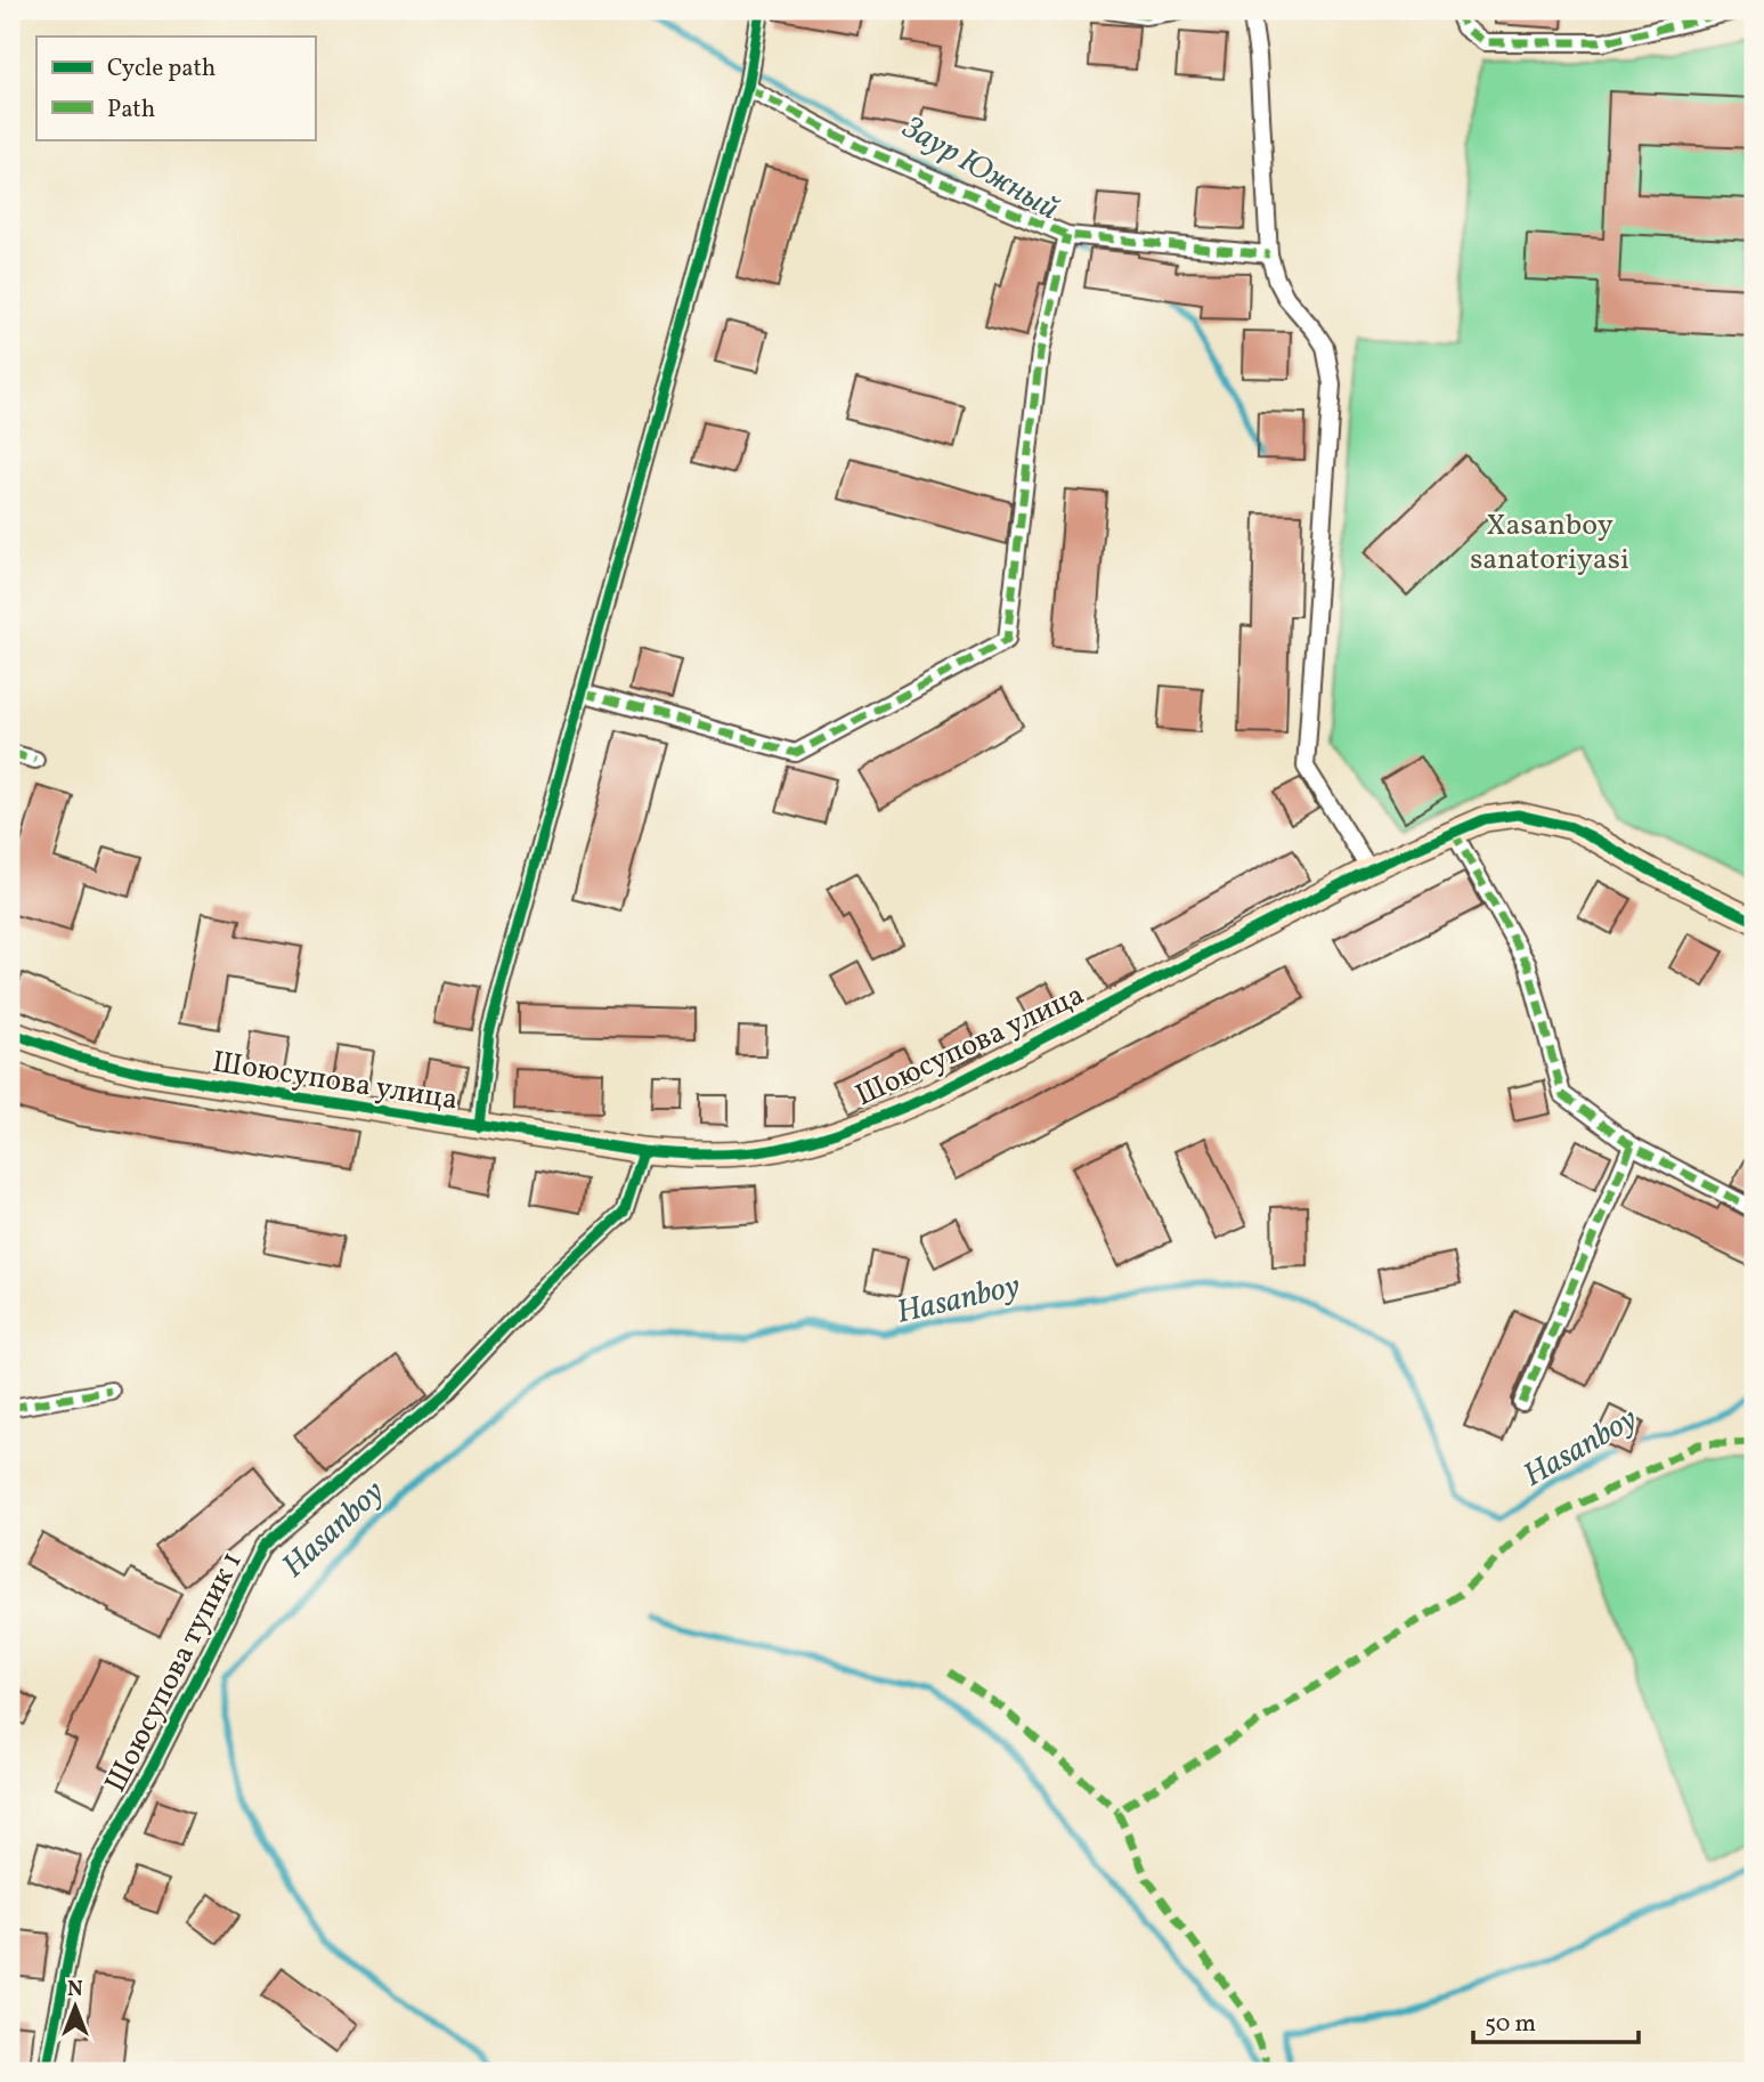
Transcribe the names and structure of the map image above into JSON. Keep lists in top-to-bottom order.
{
  "streets": {
    "street": ["Шоюсупова улица", "Шоюсупова тупик 1"]
  },
  "crossings": [
    ["Шоюсупова улица", "Шоюсупова тупик 1"]
  ],
  "water": ["Заур Южный", "Hasanboy"],
  "parks": ["Xasanboy sanatoriyasi"],
  "legend": ["Cycle path", "Path"],
  "scale_bar": "50 m",
  "north": "top"
}
